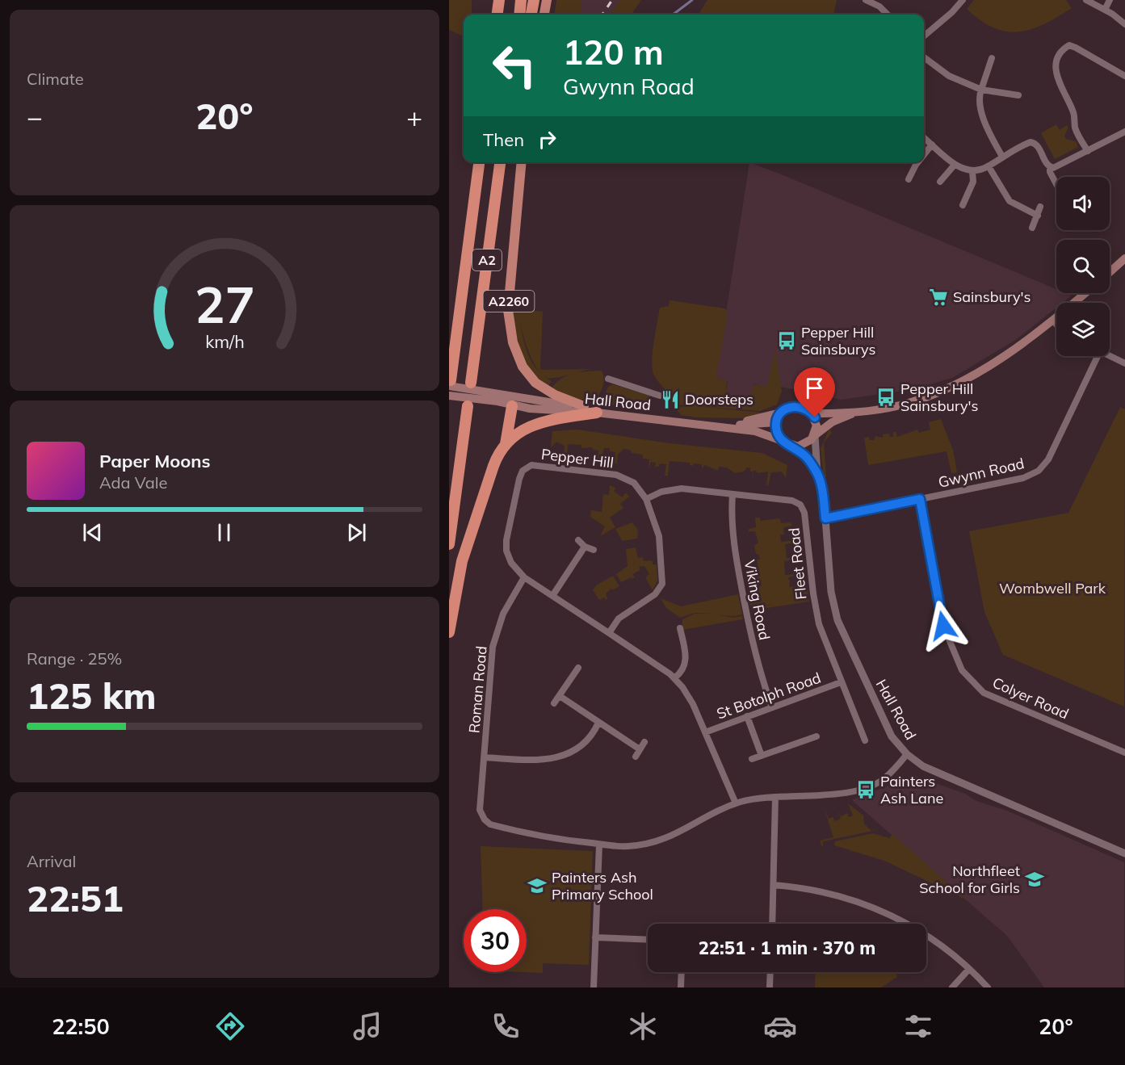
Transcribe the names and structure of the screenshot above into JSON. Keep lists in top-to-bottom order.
{
  "streets": {
    "highway": ["A2"],
    "main road": ["A2260", "Hall Road"],
    "street": [
      "Pepper Hill",
      "Gwynn Road",
      "Fleet Road",
      "Viking Road",
      "Roman Road",
      "St Botolph Road",
      "Colyer Road"
    ]
  },
  "crossings": [
    ["A2", "Hall Road"],
    ["A2260", "Hall Road"],
    ["Hall Road", "Gwynn Road"],
    ["Pepper Hill", "Fleet Road"],
    ["Pepper Hill", "Roman Road"],
    ["Pepper Hill", "St Botolph Road"],
    ["Gwynn Road", "Colyer Road"],
    ["Fleet Road", "Viking Road"],
    ["Fleet Road", "Roman Road"],
    ["Fleet Road", "St Botolph Road"],
    ["Viking Road", "St Botolph Road"]
  ],
  "parks": ["Wombwell Park"],
  "places": {
    "supermarket": ["Sainsbury's"],
    "bus stop": ["Pepper Hill Sainsburys", "Pepper Hill Sainsbury's", "Painters Ash Lane"],
    "restaurant": ["Doorsteps"],
    "school or university": ["Northfleet School for Girls", "Painters Ash Primary School"]
  },
  "page": {
    "tile": [
      "Climate",
      ["Range · 25%", "125 km"],
      ["Arrival", "22:51"]
    ],
    "turn": ["120 m", "Gwynn Road"],
    "heat": ["−", "20°", "+"],
    "then": "Then",
    "song": ["Paper Moons", "Ada Vale"],
    "limit": "30",
    "trip": "22:51 · 1 min · 370 m",
    "tabs": ["22:50", "20°"],
    "gauge": ["27", "km/h"]
  }
}
